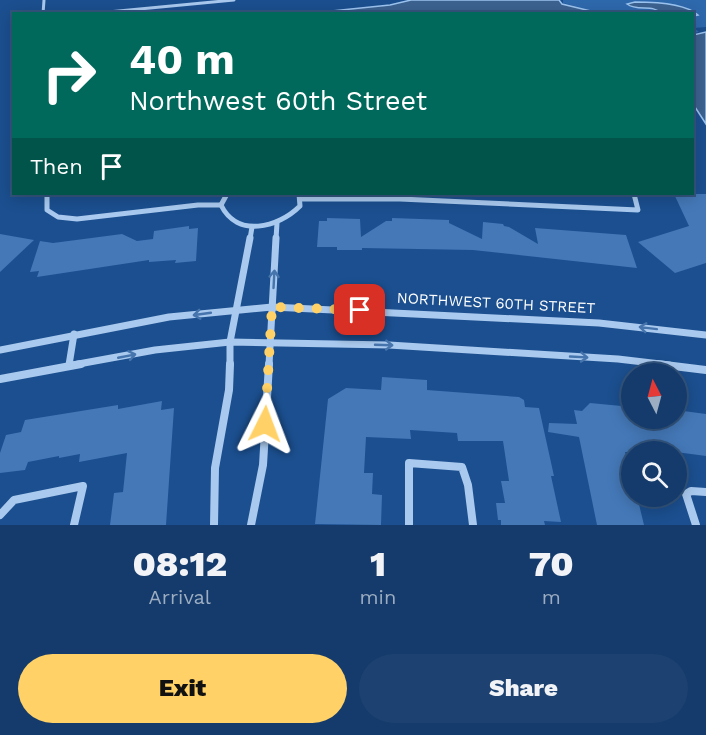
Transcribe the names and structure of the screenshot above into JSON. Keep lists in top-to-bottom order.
{
  "streets": {
    "street": ["NORTHWEST 60TH STREET"]
  },
  "north": "top",
  "page": {
    "turn": ["40 m", "Northwest 60th Street"],
    "then": "Then",
    "eta": [
      "08:12",
      "Arrival",
      "1",
      "min",
      "70",
      "m"
    ],
    "buttons": ["Exit", "Share"]
  }
}
